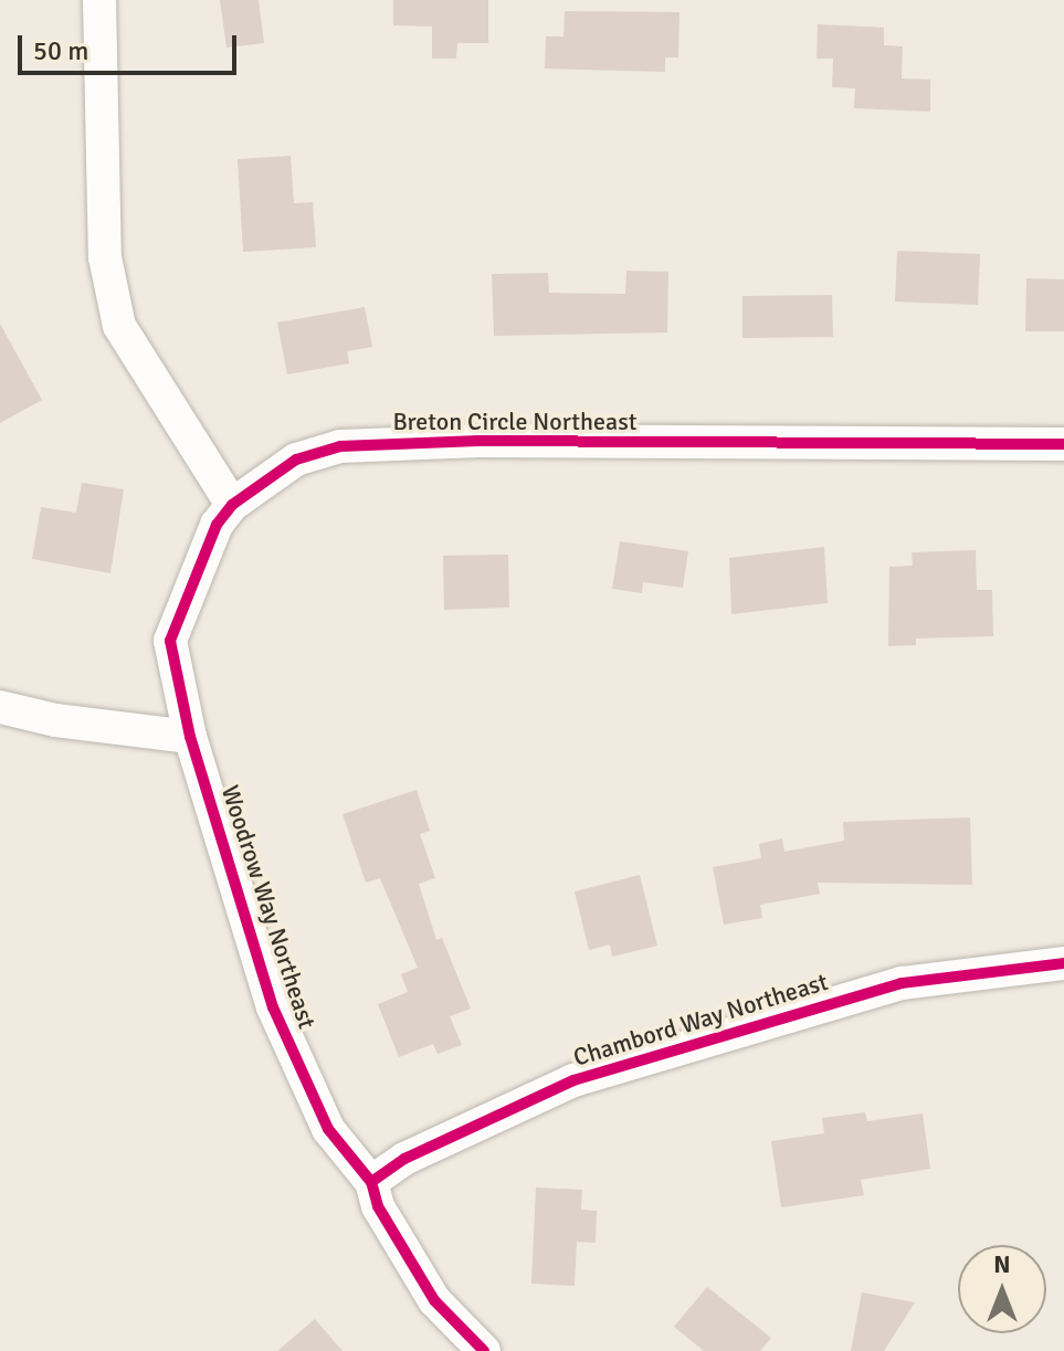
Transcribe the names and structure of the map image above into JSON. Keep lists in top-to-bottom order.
{
  "streets": {
    "street": ["Breton Circle Northeast", "Woodrow Way Northeast", "Chambord Way Northeast"]
  },
  "crossings": [
    ["Breton Circle Northeast", "Woodrow Way Northeast"],
    ["Woodrow Way Northeast", "Chambord Way Northeast"]
  ],
  "scale_bar": "50 m",
  "north": "top"
}
